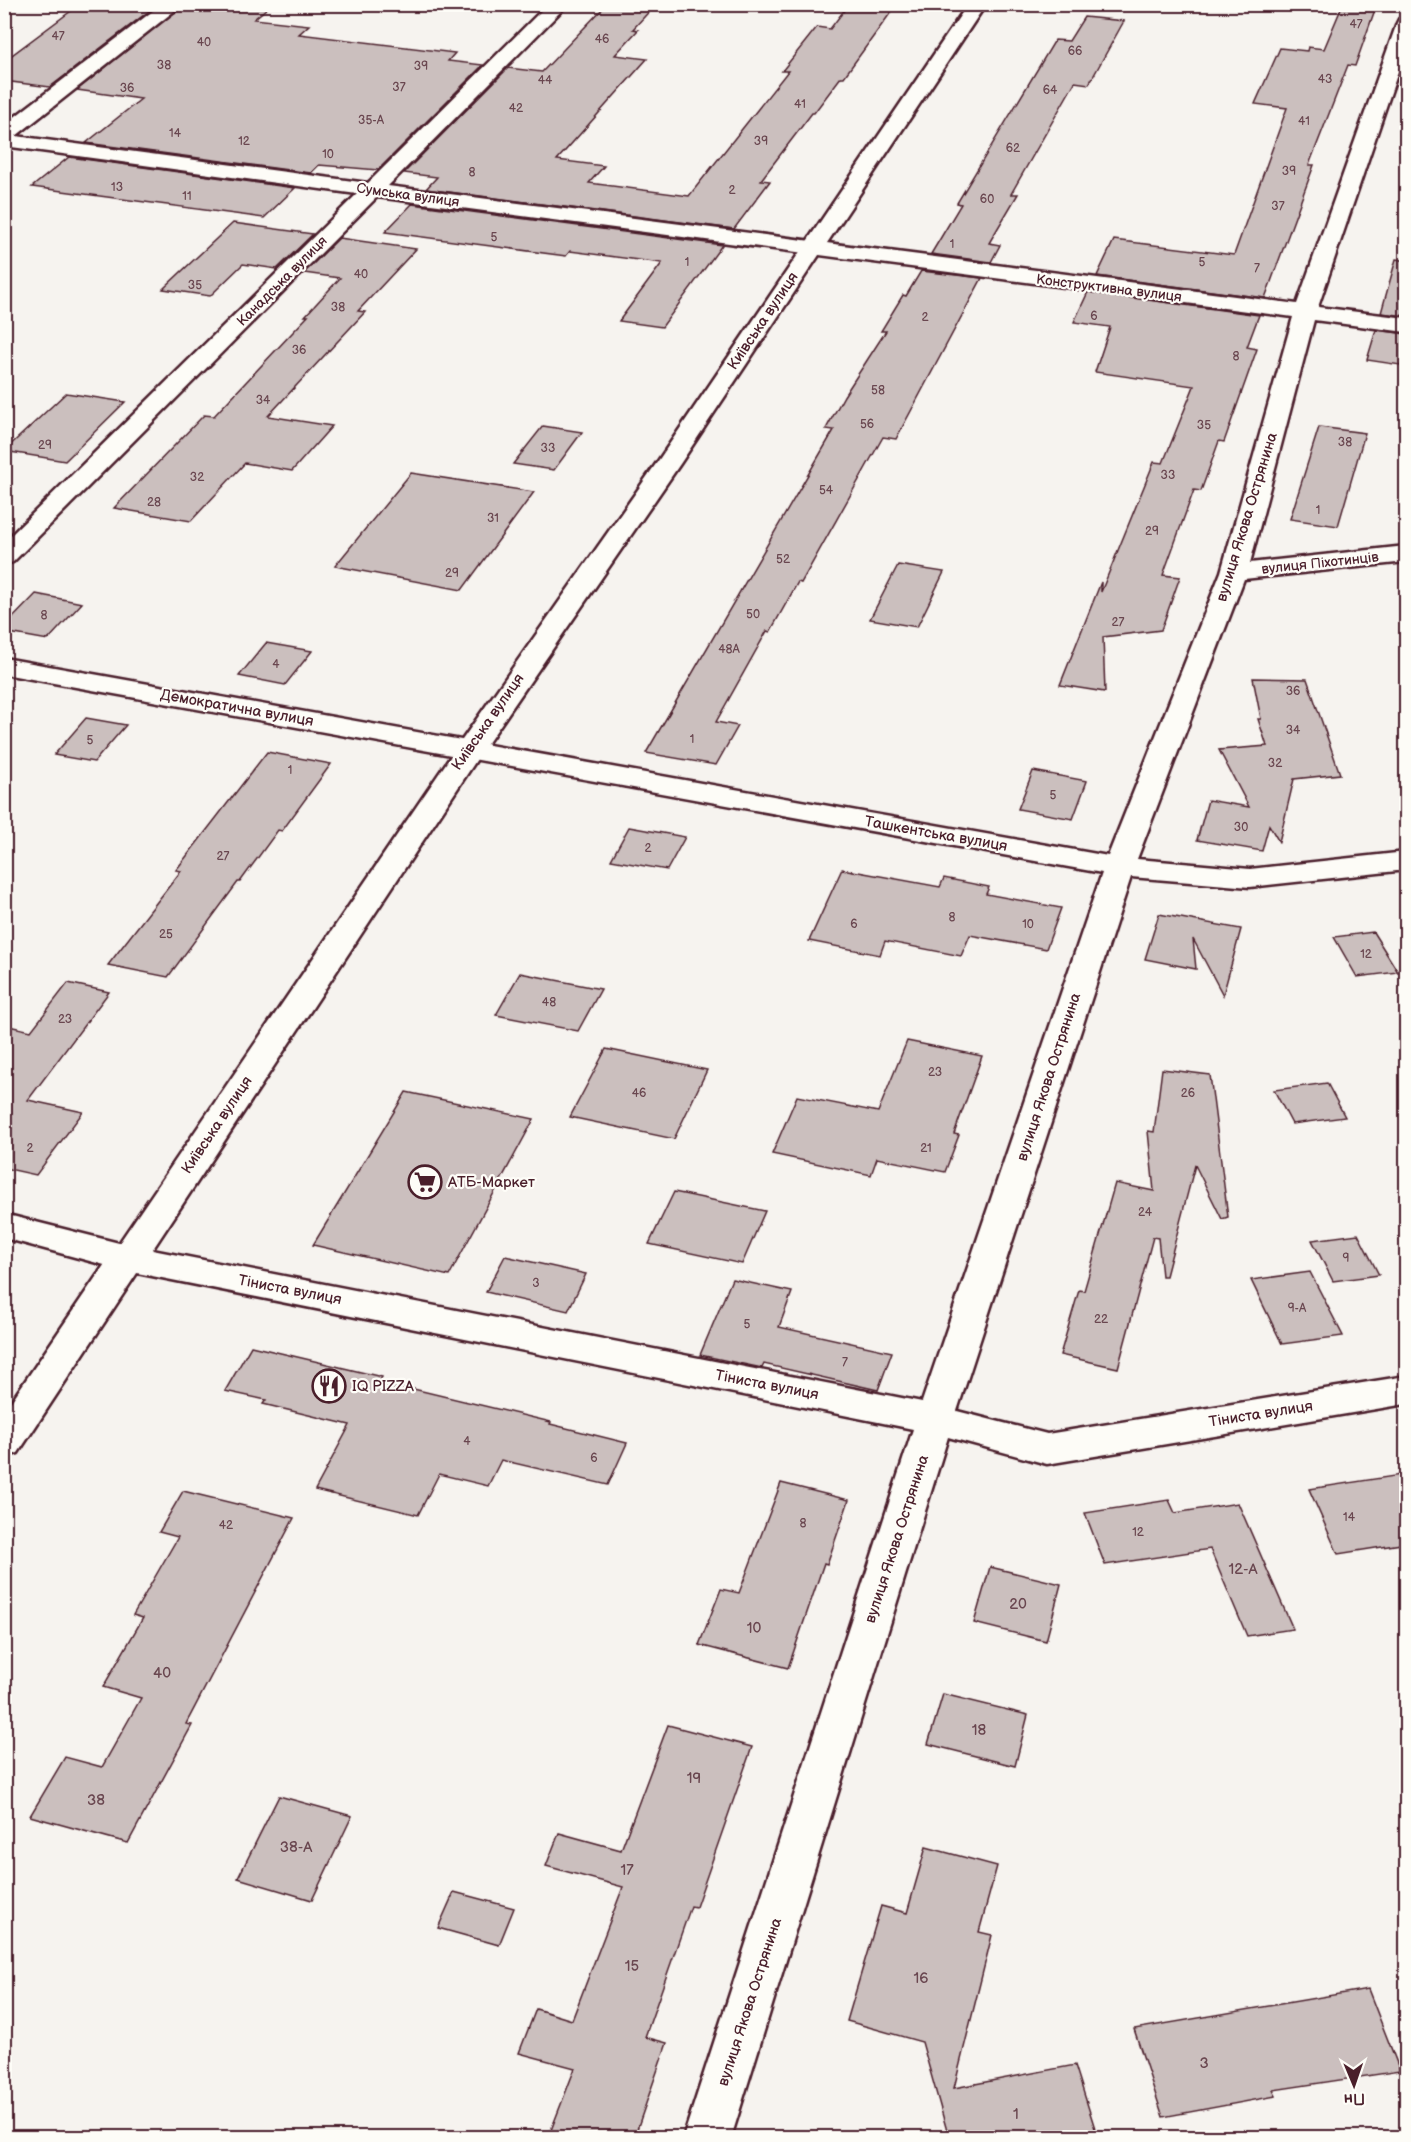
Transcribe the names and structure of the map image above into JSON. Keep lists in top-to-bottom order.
{
  "streets": {
    "main road": [
      "Сумська вулиця",
      "Канадська вулиця",
      "Конструктивна вулиця",
      "Київська вулиця",
      "вулиця Якова Острянина",
      "вулиця Піхотинців",
      "Демократична вулиця",
      "Ташкентська вулиця",
      "Тіниста вулиця"
    ]
  },
  "crossings": [
    ["Сумська вулиця", "Канадська вулиця"],
    ["Сумська вулиця", "Конструктивна вулиця"],
    ["Сумська вулиця", "Київська вулиця"],
    ["Конструктивна вулиця", "Київська вулиця"],
    ["Конструктивна вулиця", "вулиця Якова Острянина"],
    ["Київська вулиця", "Демократична вулиця"],
    ["Київська вулиця", "Ташкентська вулиця"],
    ["Київська вулиця", "Тіниста вулиця"],
    ["вулиця Якова Острянина", "вулиця Піхотинців"],
    ["вулиця Якова Острянина", "Ташкентська вулиця"],
    ["вулиця Якова Острянина", "Тіниста вулиця"],
    ["Демократична вулиця", "Ташкентська вулиця"]
  ],
  "places": {
    "supermarket": ["АТБ-Маркет"],
    "restaurant": ["IQ PIZZA"]
  },
  "house_numbers": [
    "47",
    "47",
    "46",
    "40",
    "66",
    "38",
    "39",
    "43",
    "44",
    "37",
    "36",
    "64",
    "41",
    "42",
    "35-А",
    "41",
    "14",
    "12",
    "39",
    "62",
    "10",
    "39",
    "8",
    "13",
    "2",
    "11",
    "60",
    "37",
    "5",
    "1",
    "1",
    "5",
    "7",
    "40",
    "35",
    "38",
    "6",
    "2",
    "36",
    "8",
    "58",
    "34",
    "56",
    "35",
    "38",
    "29",
    "33",
    "33",
    "32",
    "54",
    "28",
    "1",
    "31",
    "29",
    "52",
    "29",
    "50",
    "8",
    "27",
    "48А",
    "4",
    "36",
    "34",
    "1",
    "5",
    "32",
    "1",
    "5",
    "30",
    "2",
    "27",
    "8",
    "6",
    "10",
    "25",
    "12",
    "48",
    "23",
    "23",
    "46",
    "26",
    "2",
    "21",
    "24",
    "9",
    "3",
    "9-А",
    "22",
    "5",
    "7",
    "4",
    "6",
    "14",
    "8",
    "42",
    "12",
    "12-А",
    "20",
    "10",
    "40",
    "18",
    "19",
    "38",
    "38-А",
    "17",
    "15",
    "16",
    "3",
    "1"
  ],
  "north": "bottom"
}
